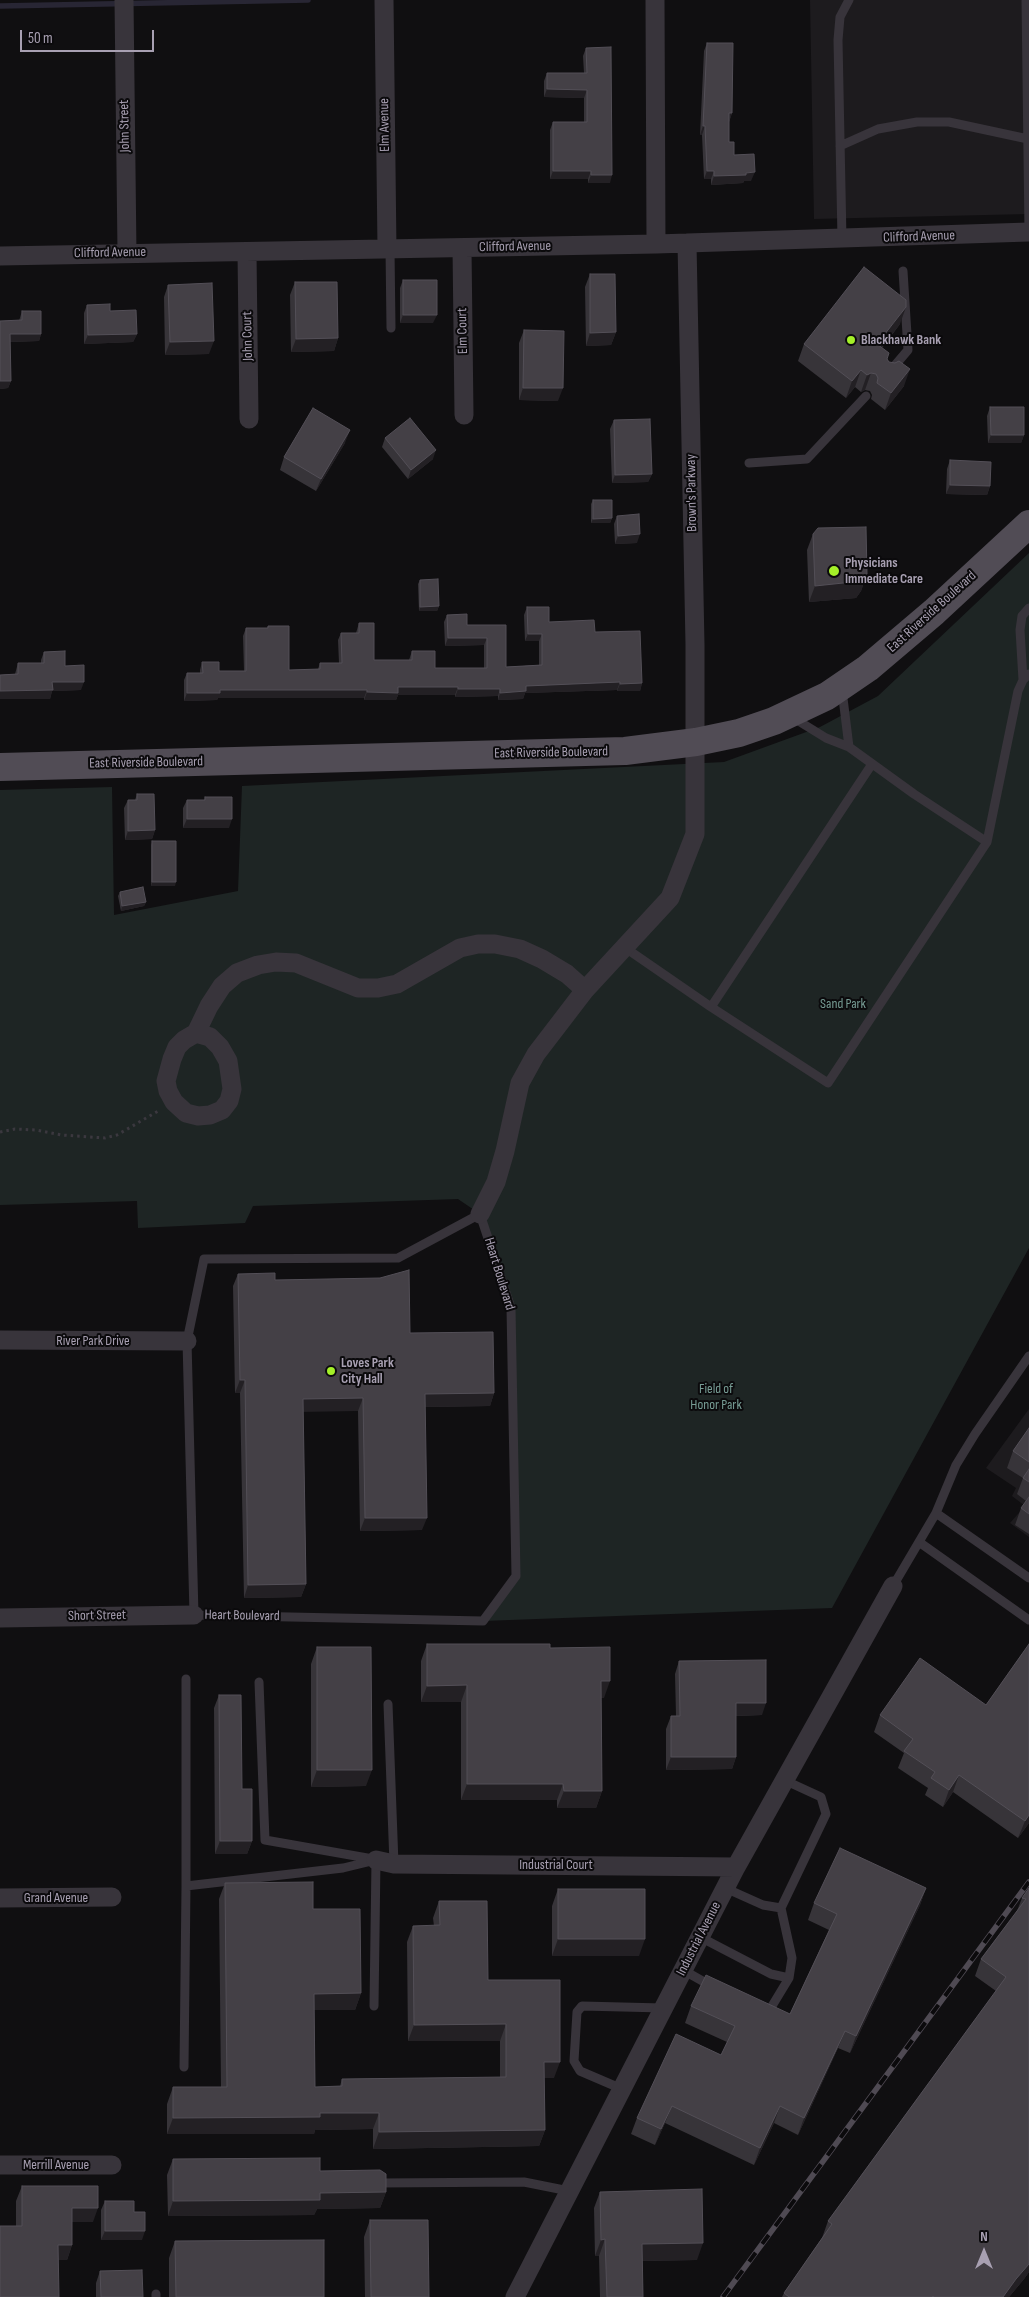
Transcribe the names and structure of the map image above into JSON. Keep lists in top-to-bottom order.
{
  "streets": {
    "main road": ["East Riverside Boulevard"],
    "street": [
      "Elm Avenue",
      "John Street",
      "Clifford Avenue",
      "Elm Court",
      "John Court",
      "Brown's Parkway",
      "River Park Drive",
      "Short Street",
      "Industrial Court",
      "Grand Avenue",
      "Industrial Avenue",
      "Merrill Avenue"
    ],
    "lane": ["Heart Boulevard"]
  },
  "crossings": [
    ["Elm Avenue", "Clifford Avenue"],
    ["John Street", "Clifford Avenue"],
    ["Clifford Avenue", "Elm Court"],
    ["Clifford Avenue", "John Court"],
    ["Clifford Avenue", "Brown's Parkway"],
    ["Brown's Parkway", "East Riverside Boulevard"],
    ["Heart Boulevard", "River Park Drive"],
    ["Heart Boulevard", "Short Street"],
    ["Industrial Court", "Industrial Avenue"]
  ],
  "parks": ["Sand Park", "Field of Honor Park"],
  "places": ["Blackhawk Bank", "Physicians Immediate Care", "Loves Park City Hall"],
  "scale_bar": "50 m",
  "north": "top"
}
